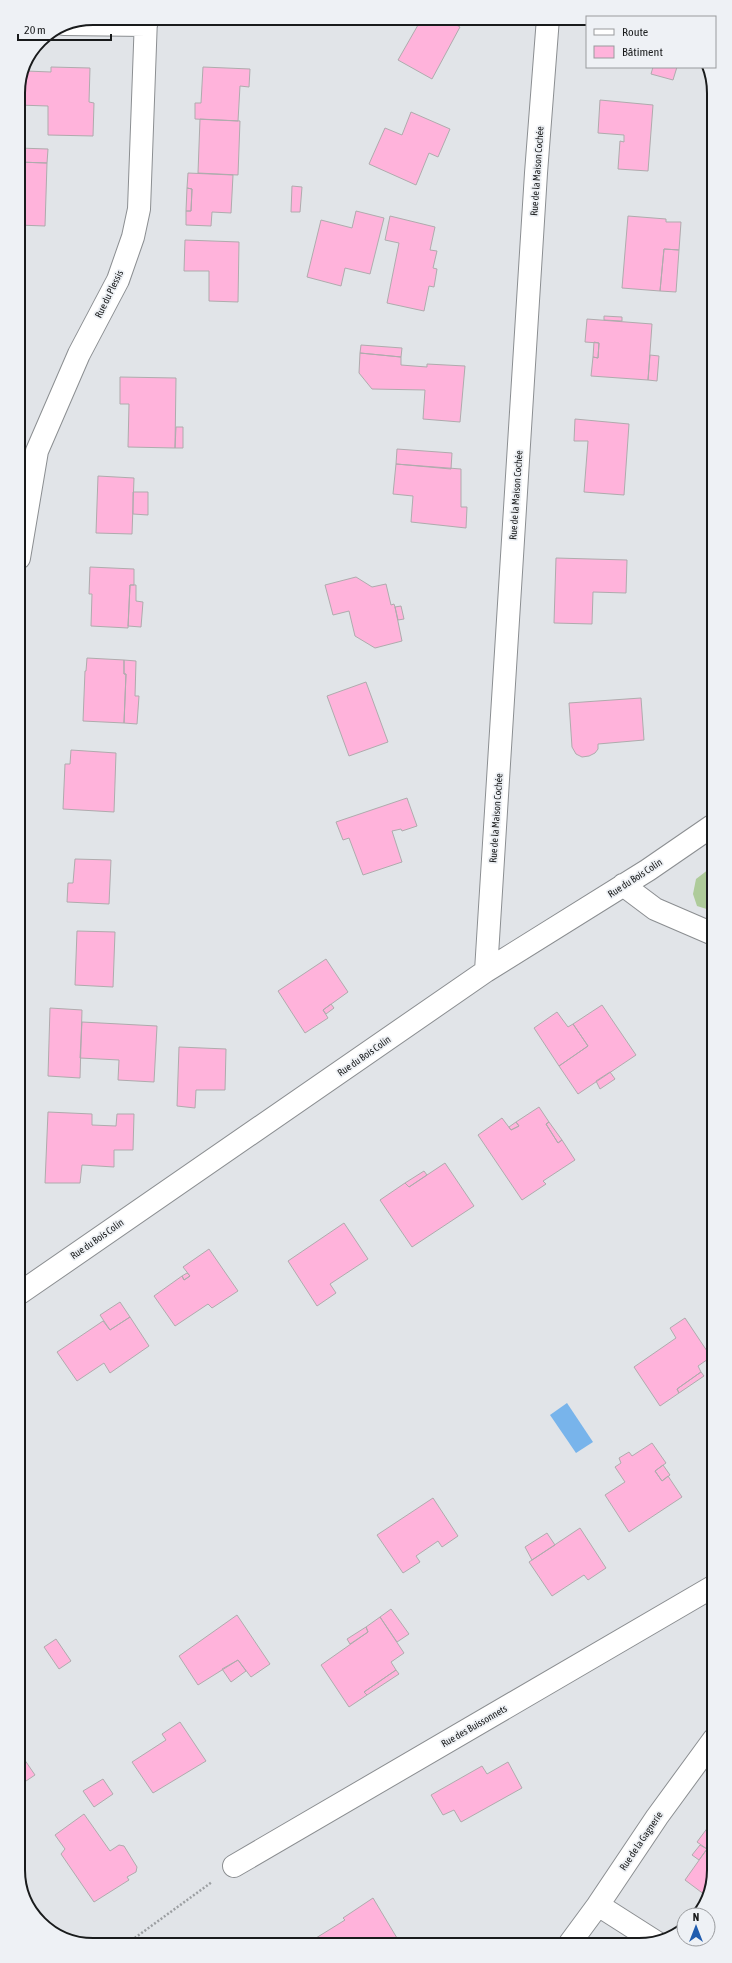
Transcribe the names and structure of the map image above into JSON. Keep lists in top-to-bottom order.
{
  "streets": {
    "street": [
      "Rue de la Maison Cochée",
      "Rue du Plessis",
      "Rue du Bois Colin",
      "Rue des Buissonnets",
      "Rue de la Gagnerie"
    ]
  },
  "crossings": [
    ["Rue de la Maison Cochée", "Rue du Bois Colin"]
  ],
  "legend": ["Route", "Bâtiment"],
  "scale_bar": "20 m",
  "north": "top"
}
